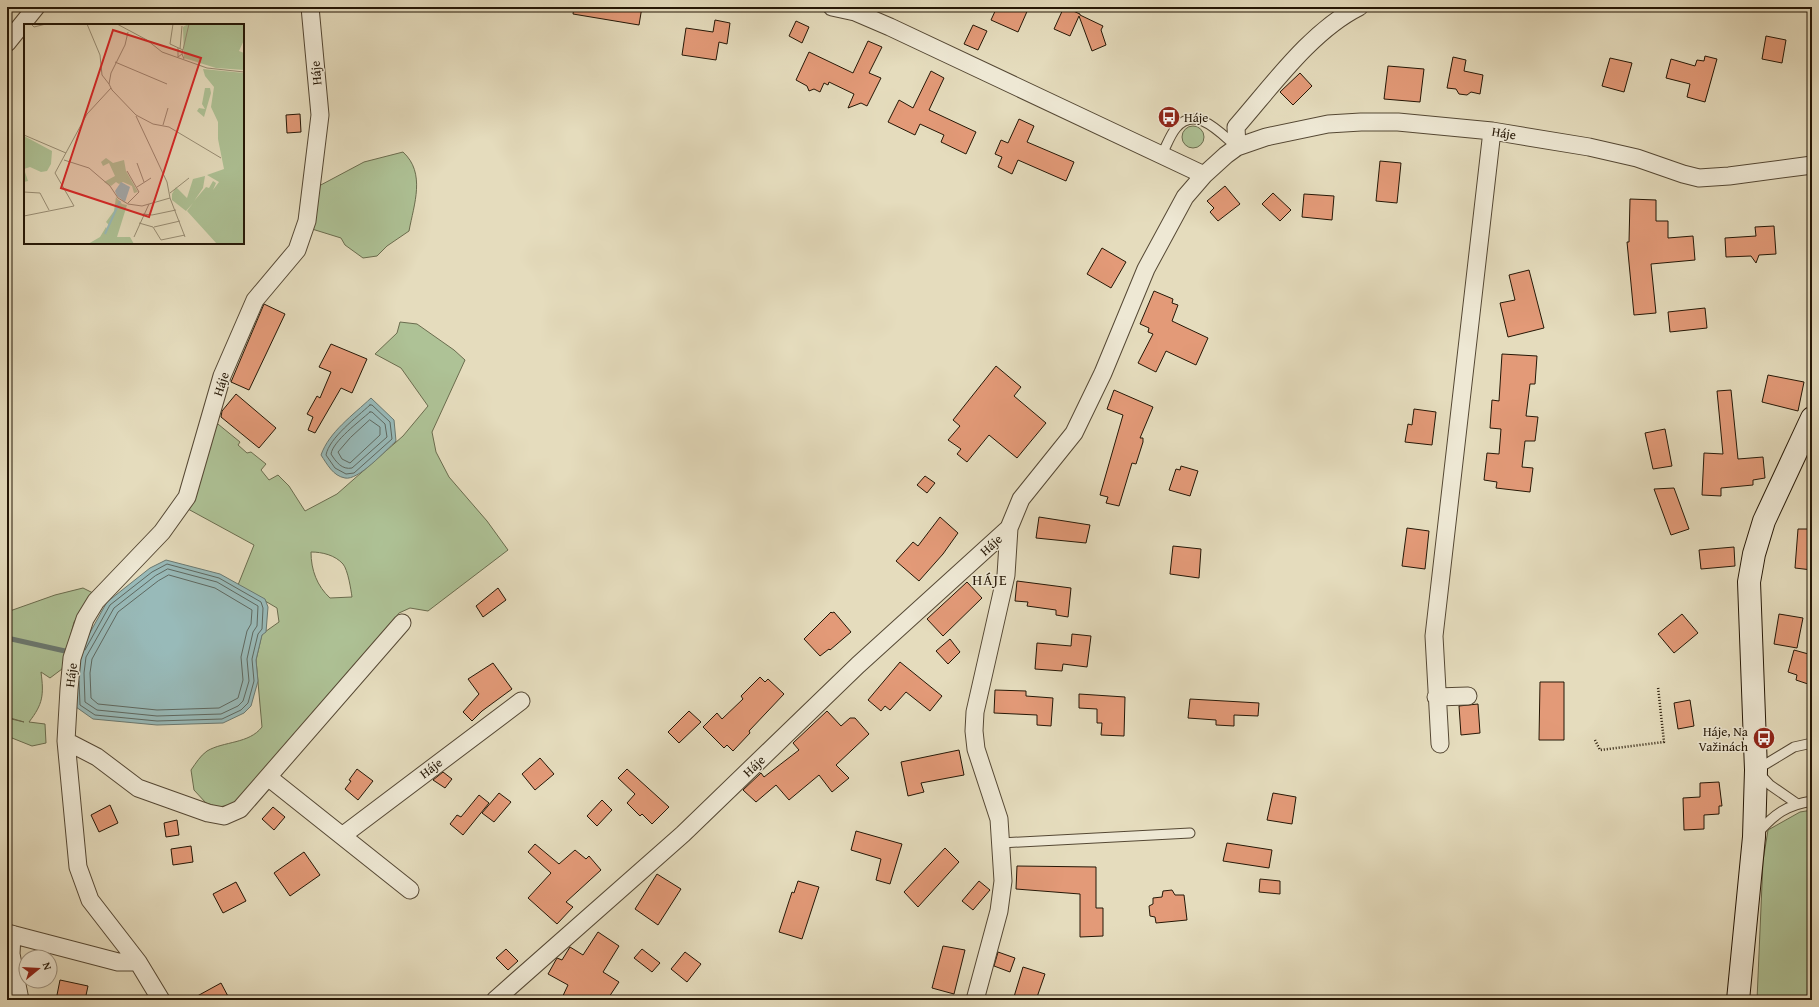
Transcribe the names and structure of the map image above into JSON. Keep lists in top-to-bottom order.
{
  "streets": {
    "street": ["Háje"]
  },
  "districts": ["HÁJE"],
  "places": {
    "bus stop": ["Háje", "Háje, Na Važinách"]
  },
  "north": "right"
}
